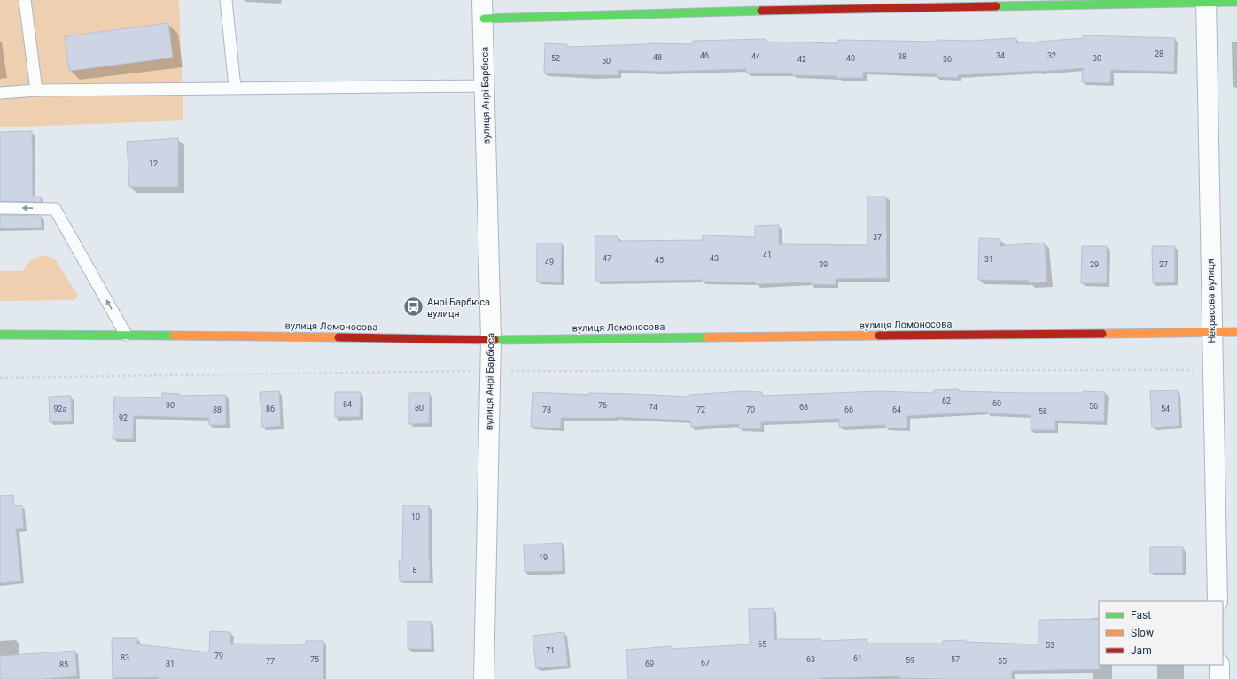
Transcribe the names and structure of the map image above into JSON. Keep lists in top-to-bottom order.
{
  "streets": {
    "main road": ["вулиця Ломоносова"],
    "street": ["вулиця Анрі Барбюса", "Некрасова вулиця"]
  },
  "crossings": [
    ["вулиця Анрі Барбюса", "вулиця Ломоносова"],
    ["Некрасова вулиця", "вулиця Ломоносова"]
  ],
  "places": {
    "bus stop": ["Анрі Барбюса вулиця"]
  },
  "house_numbers": [
    "28",
    "46",
    "34",
    "32",
    "44",
    "38",
    "48",
    "52",
    "40",
    "30",
    "42",
    "36",
    "50",
    "12",
    "37",
    "41",
    "47",
    "43",
    "31",
    "45",
    "49",
    "39",
    "29",
    "27",
    "62",
    "60",
    "84",
    "90",
    "76",
    "56",
    "74",
    "68",
    "80",
    "92а",
    "86",
    "54",
    "88",
    "78",
    "72",
    "70",
    "66",
    "64",
    "58",
    "92",
    "10",
    "19",
    "8",
    "65",
    "53",
    "71",
    "79",
    "83",
    "61",
    "75",
    "63",
    "57",
    "59",
    "77",
    "55",
    "67",
    "81",
    "69",
    "85"
  ],
  "legend": ["Fast", "Slow", "Jam"]
}
